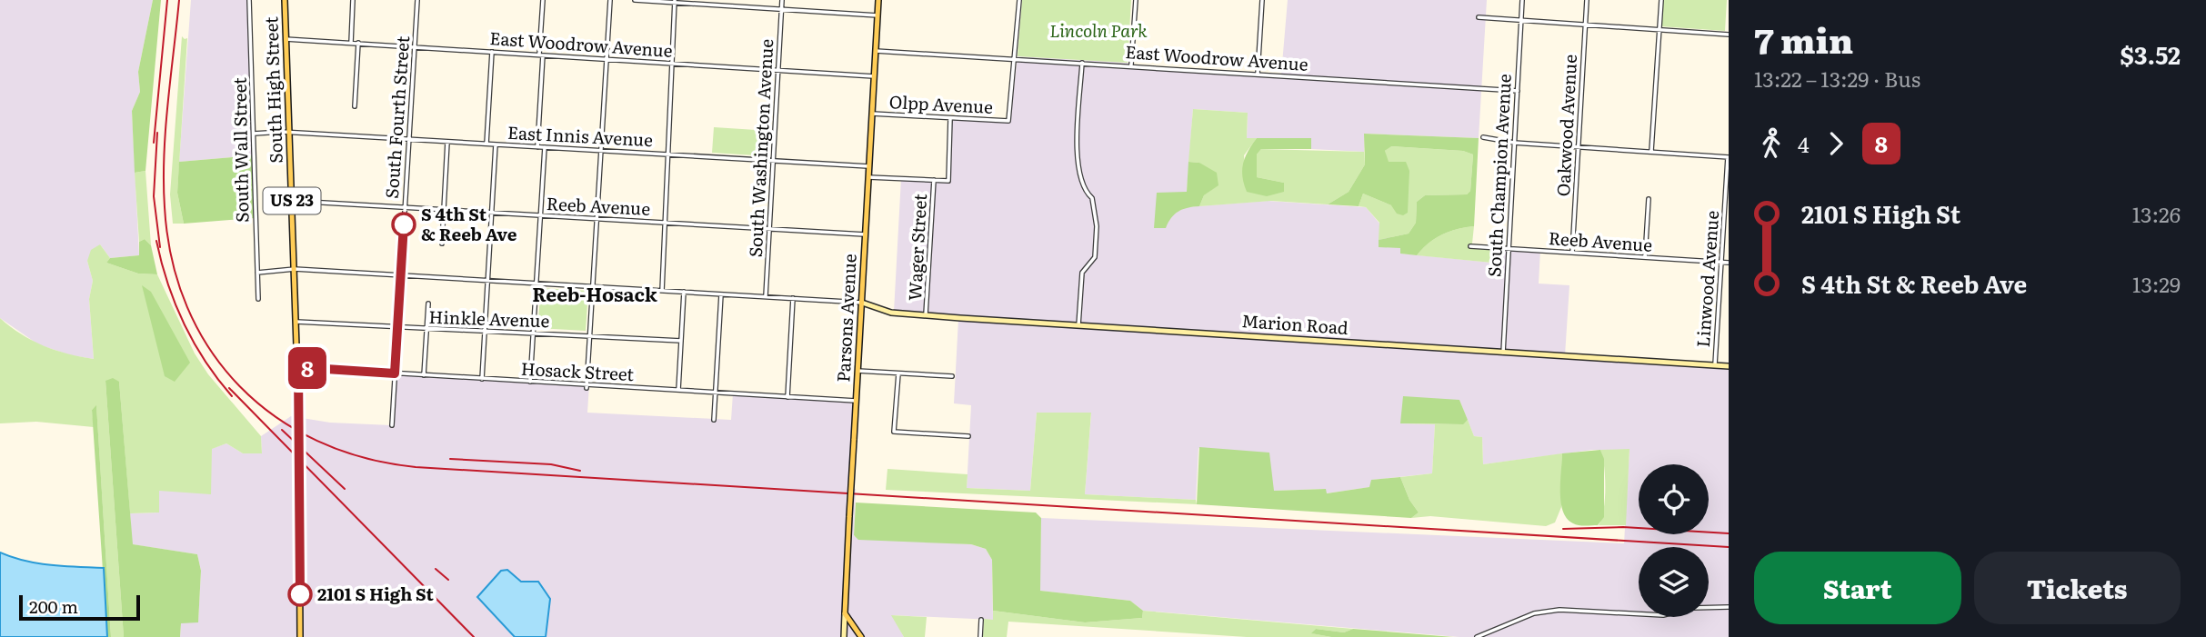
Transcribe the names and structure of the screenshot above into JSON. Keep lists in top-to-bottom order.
{
  "streets": {
    "main road": ["South High Street", "US 23", "Parsons Avenue"],
    "street": [
      "East Woodrow Avenue",
      "Olpp Avenue",
      "South Fourth Street",
      "Oakwood Avenue",
      "East Innis Avenue",
      "South Washington Avenue",
      "South Wall Street",
      "South Champion Avenue",
      "Reeb Avenue",
      "Wager Street",
      "Linwood Avenue",
      "Hinkle Avenue",
      "Marion Road",
      "Hosack Street"
    ]
  },
  "crossings": [
    ["East Woodrow Avenue", "South High Street"],
    ["East Woodrow Avenue", "Olpp Avenue"],
    ["East Woodrow Avenue", "South Fourth Street"],
    ["East Woodrow Avenue", "South Washington Avenue"],
    ["East Woodrow Avenue", "South Champion Avenue"],
    ["East Woodrow Avenue", "Parsons Avenue"],
    ["South High Street", "East Innis Avenue"],
    ["South High Street", "Reeb Avenue"],
    ["South High Street", "Hinkle Avenue"],
    ["South High Street", "Hosack Street"],
    ["Olpp Avenue", "Parsons Avenue"],
    ["South Fourth Street", "East Innis Avenue"],
    ["South Fourth Street", "Reeb Avenue"],
    ["South Fourth Street", "Hinkle Avenue"],
    ["South Fourth Street", "Hosack Street"],
    ["Oakwood Avenue", "Reeb Avenue"],
    ["East Innis Avenue", "South Washington Avenue"],
    ["East Innis Avenue", "South Wall Street"],
    ["East Innis Avenue", "Parsons Avenue"],
    ["South Washington Avenue", "Reeb Avenue"],
    ["South Champion Avenue", "Reeb Avenue"],
    ["South Champion Avenue", "Marion Road"],
    ["Reeb Avenue", "Linwood Avenue"],
    ["Reeb Avenue", "Parsons Avenue"],
    ["Wager Street", "Marion Road"],
    ["Linwood Avenue", "Marion Road"],
    ["Parsons Avenue", "Marion Road"],
    ["Parsons Avenue", "Hosack Street"]
  ],
  "districts": ["Reeb-Hosack"],
  "parks": ["Lincoln Park"],
  "places": ["S 4th St & Reeb Ave", "2101 S High St"],
  "lines": ["bus line 8"],
  "scale_bar": "200 m",
  "page": {
    "on_map": "8",
    "heading": ["7 min", "13:22 – 13:29 · Bus", "$3.52"],
    "legs": ["4", "8"],
    "list": [
      {
        "name": "2101 S High St",
        "value": "13:26"
      },
      {
        "name": "S 4th St & Reeb Ave",
        "value": "13:29"
      }
    ],
    "buttons": ["Start", "Tickets"],
    "scale": "200 m"
  }
}
